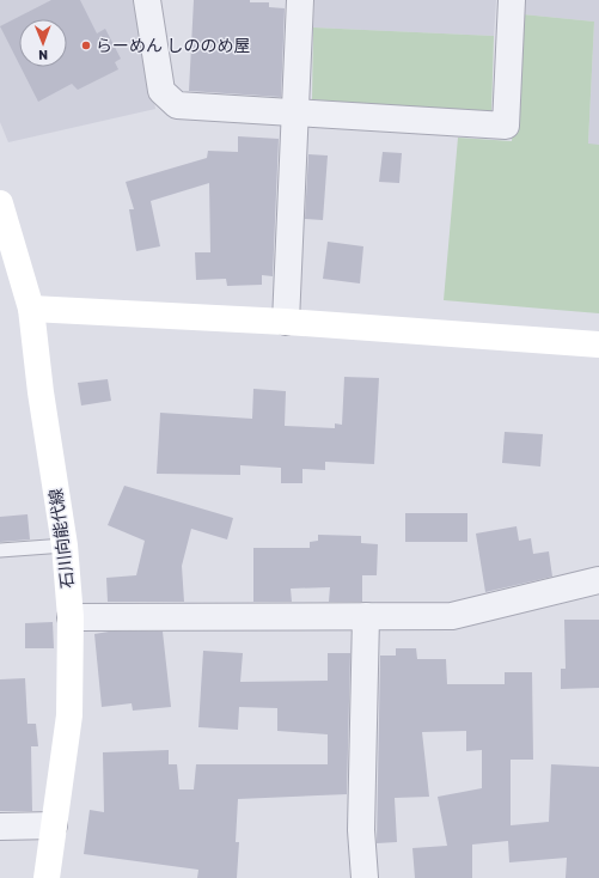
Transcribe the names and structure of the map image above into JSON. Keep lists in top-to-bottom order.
{
  "streets": {
    "main road": ["石川向能代線"]
  },
  "places": ["らーめん しののめ屋"],
  "north": "bottom"
}
